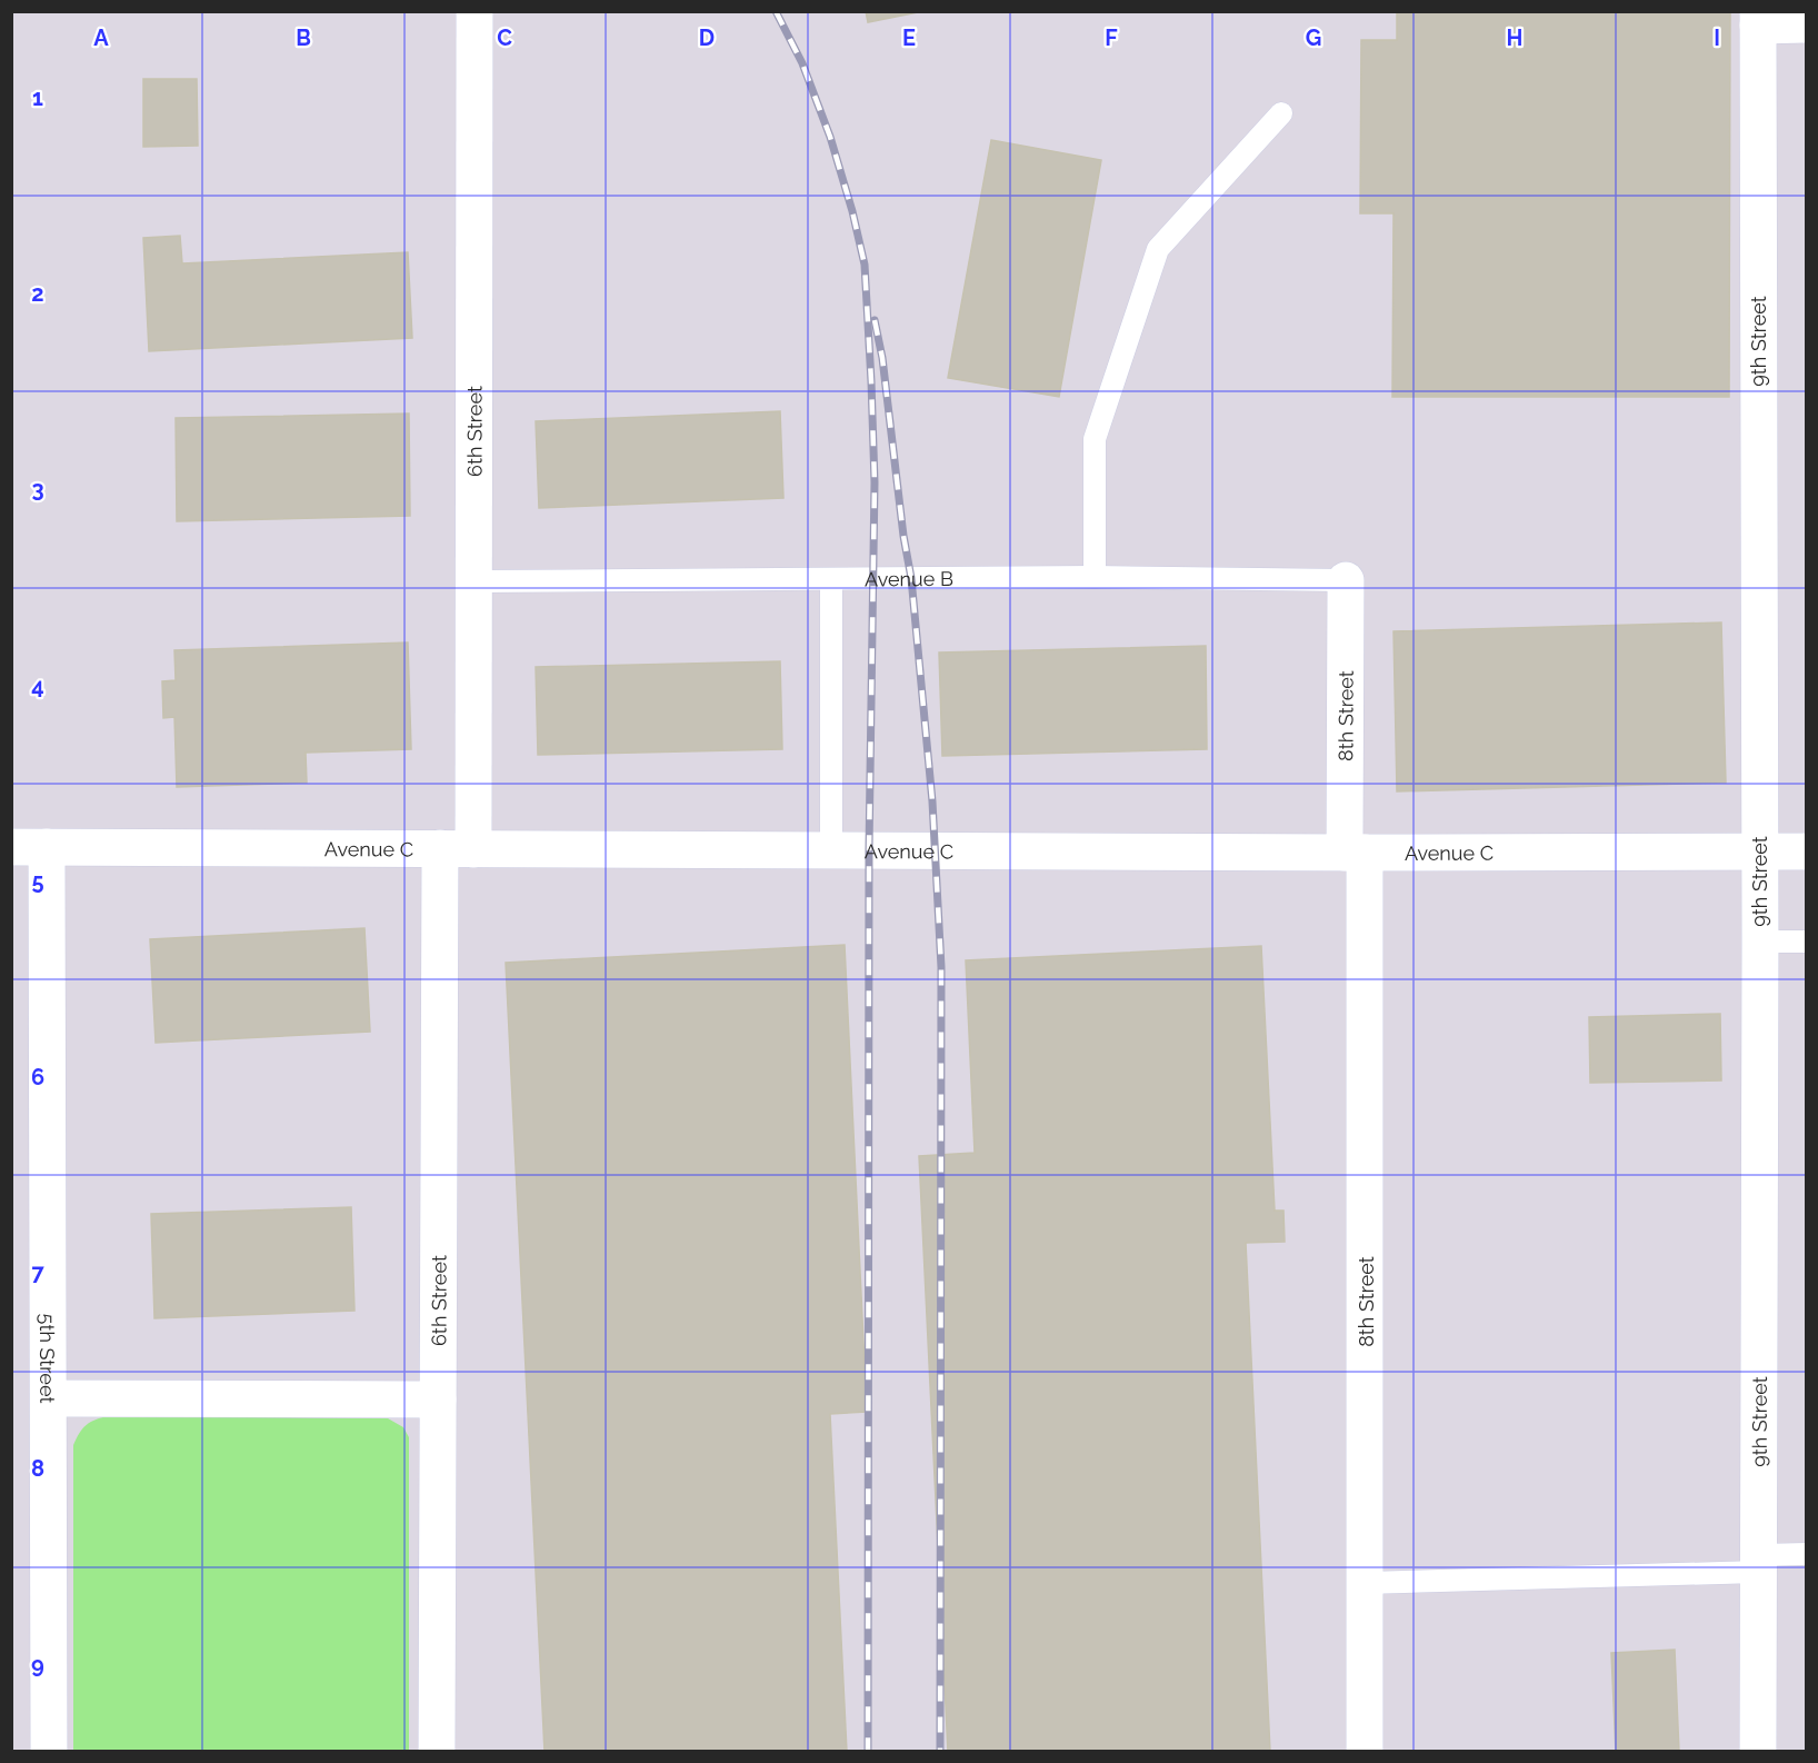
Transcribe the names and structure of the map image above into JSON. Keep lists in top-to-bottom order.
{
  "streets": {
    "street": [
      "9th Street",
      "6th Street",
      "8th Street",
      "Avenue C",
      "5th Street"
    ],
    "lane": ["Avenue B"]
  },
  "crossings": [
    ["9th Street", "Avenue C"],
    ["6th Street", "Avenue B"],
    ["6th Street", "Avenue C"],
    ["Avenue B", "8th Street"],
    ["8th Street", "Avenue C"],
    ["Avenue C", "5th Street"]
  ],
  "grid": {
    "columns": [
      "A",
      "B",
      "C",
      "D",
      "E",
      "F",
      "G",
      "H",
      "I"
    ],
    "rows": [
      "1",
      "2",
      "3",
      "4",
      "5",
      "6",
      "7",
      "8",
      "9"
    ]
  }
}
